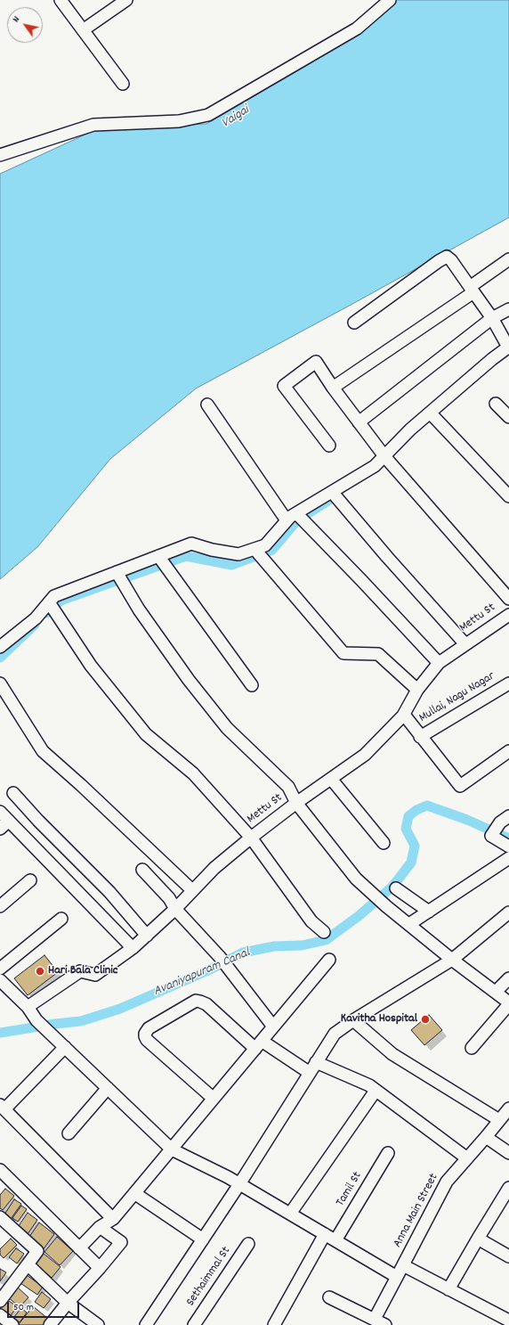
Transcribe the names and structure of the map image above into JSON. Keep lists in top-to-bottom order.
{
  "streets": {
    "street": [
      "Mettu St",
      "Mullai, Nagu Nagar",
      "Tamil St",
      "Anna Main Street",
      "Sethaimmal St"
    ]
  },
  "water": ["Vaigai", "Avaniyapuram Canal"],
  "places": ["Hari Bala Clinic", "Kavitha Hospital"],
  "scale_bar": "50 m",
  "north": "top left"
}
